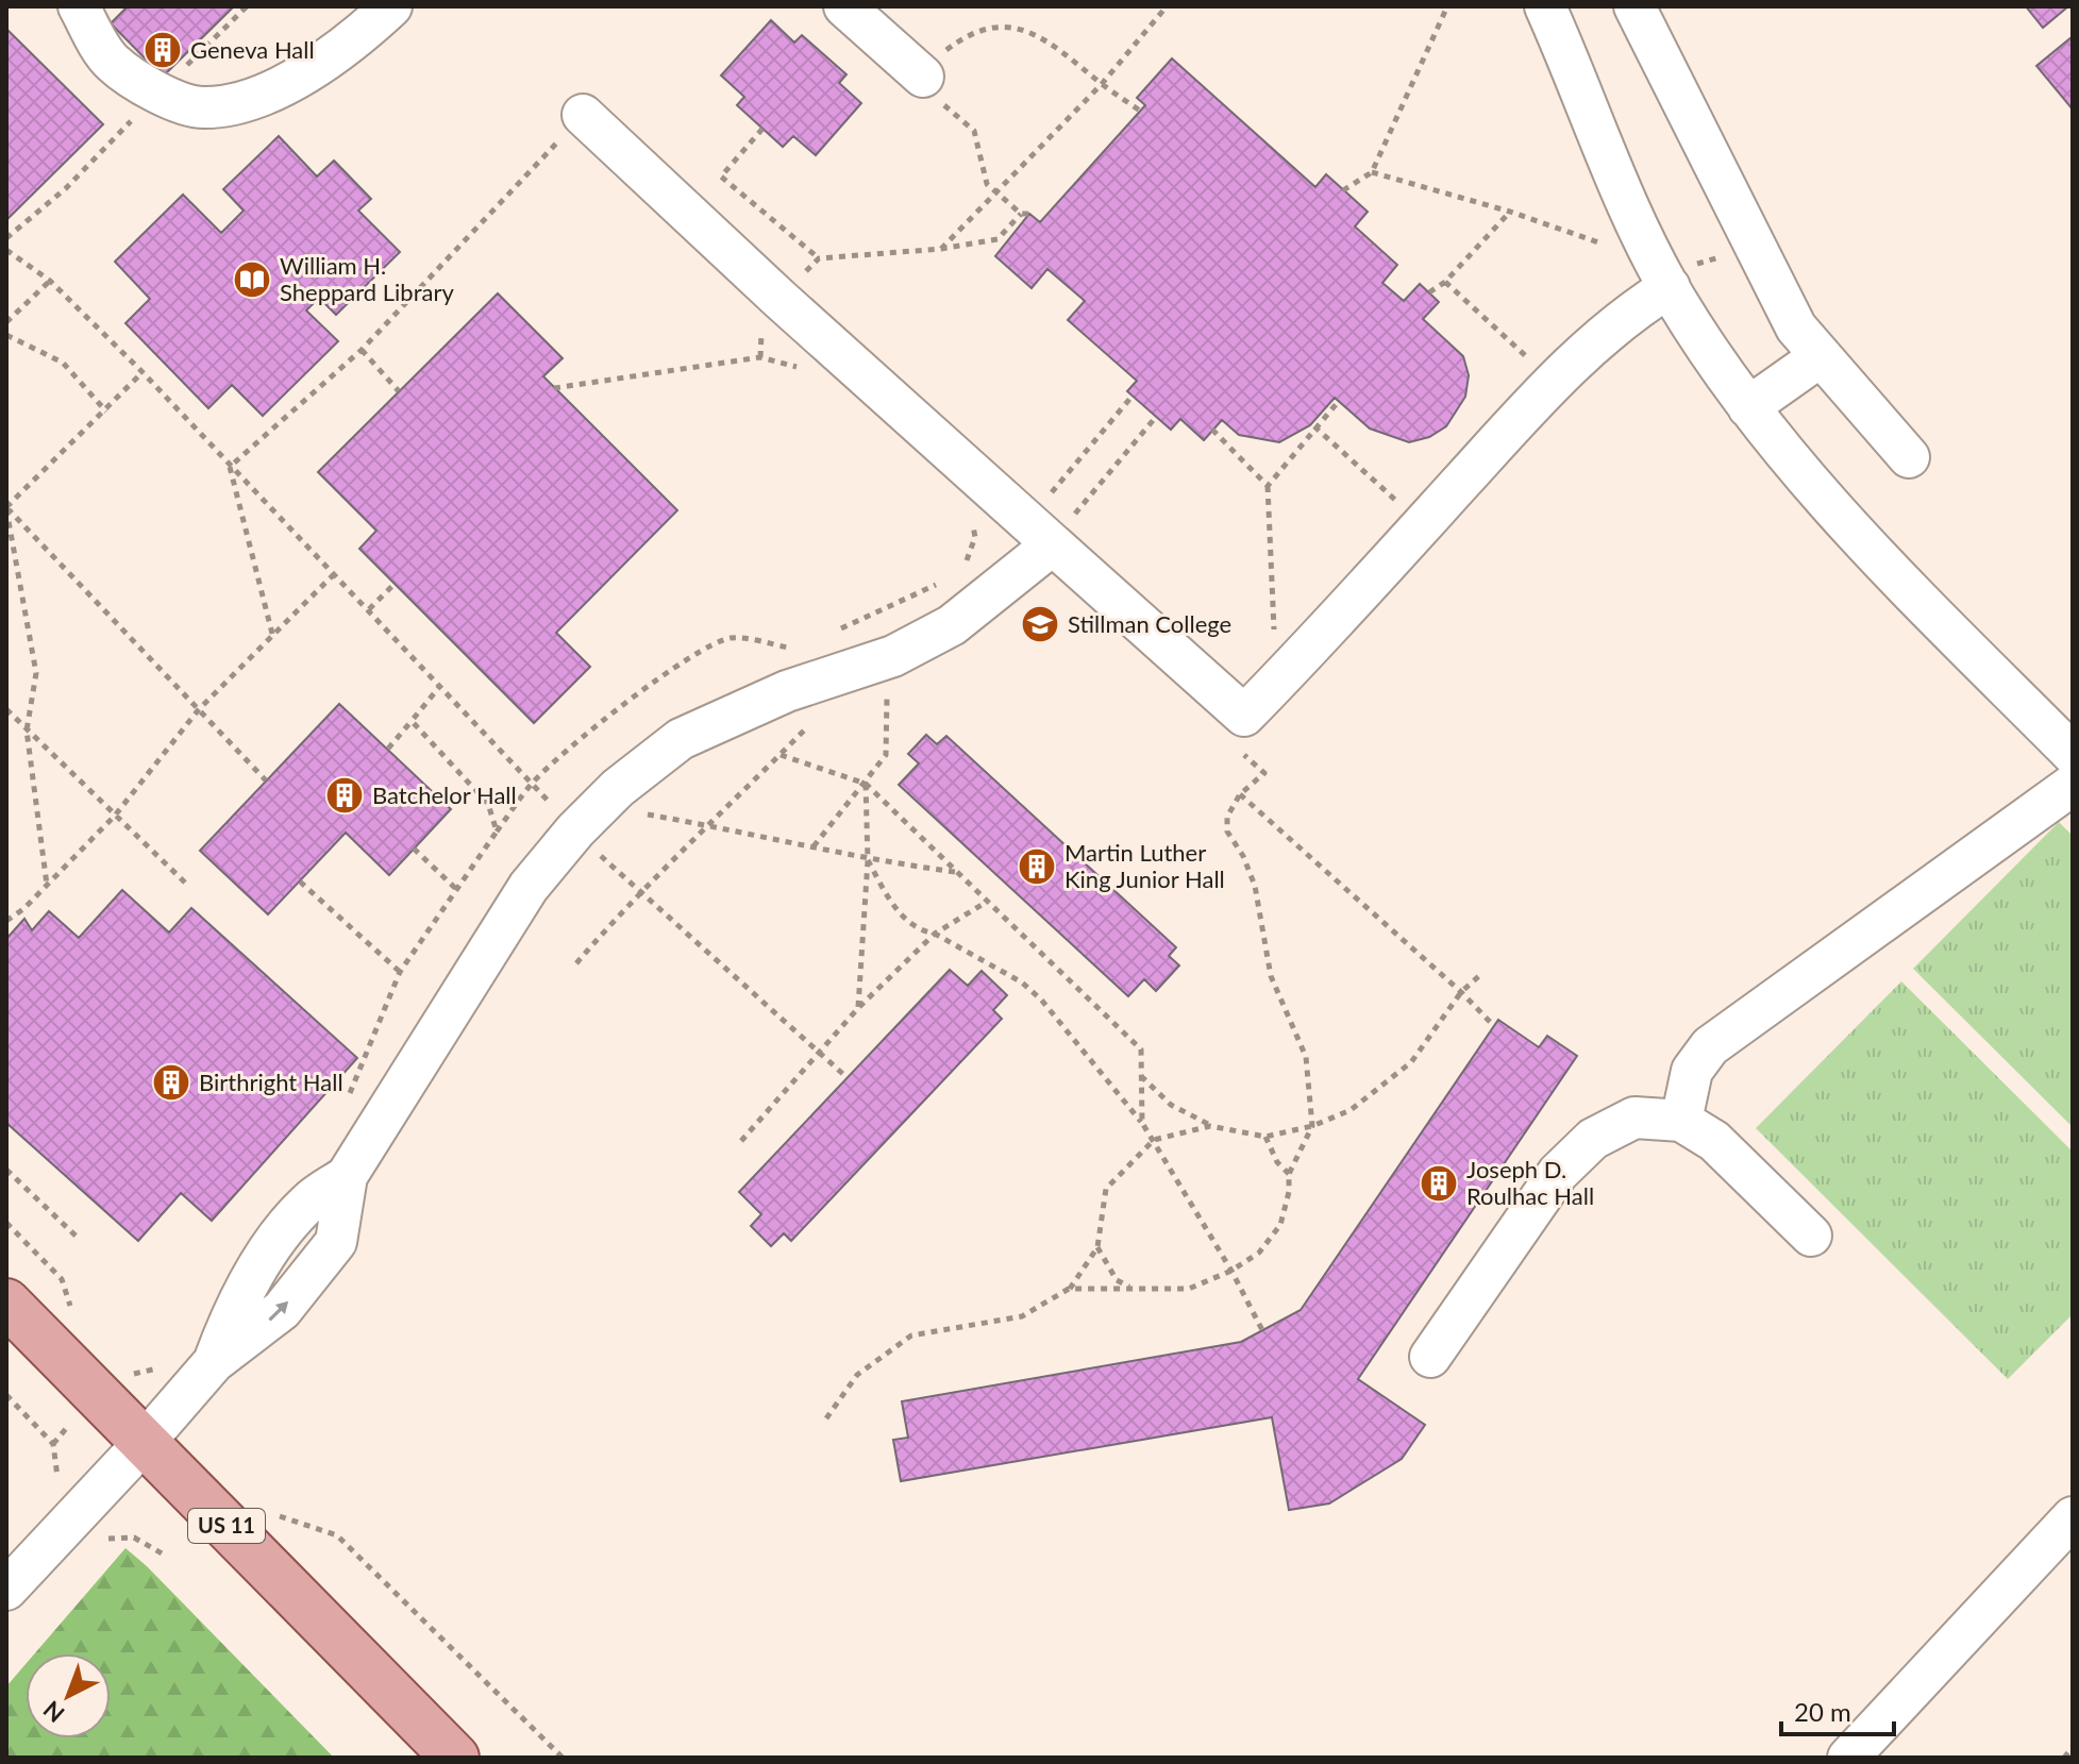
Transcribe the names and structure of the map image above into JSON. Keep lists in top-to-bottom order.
{
  "streets": {
    "main road": ["US 11"]
  },
  "places": {
    "building": [
      "Geneva Hall",
      "Batchelor Hall",
      "Martin Luther King Junior Hall",
      "Birthright Hall",
      "Joseph D. Roulhac Hall"
    ],
    "library": ["William H. Sheppard Library"],
    "school or university": ["Stillman College"]
  },
  "scale_bar": "20 m",
  "north": "bottom left"
}
